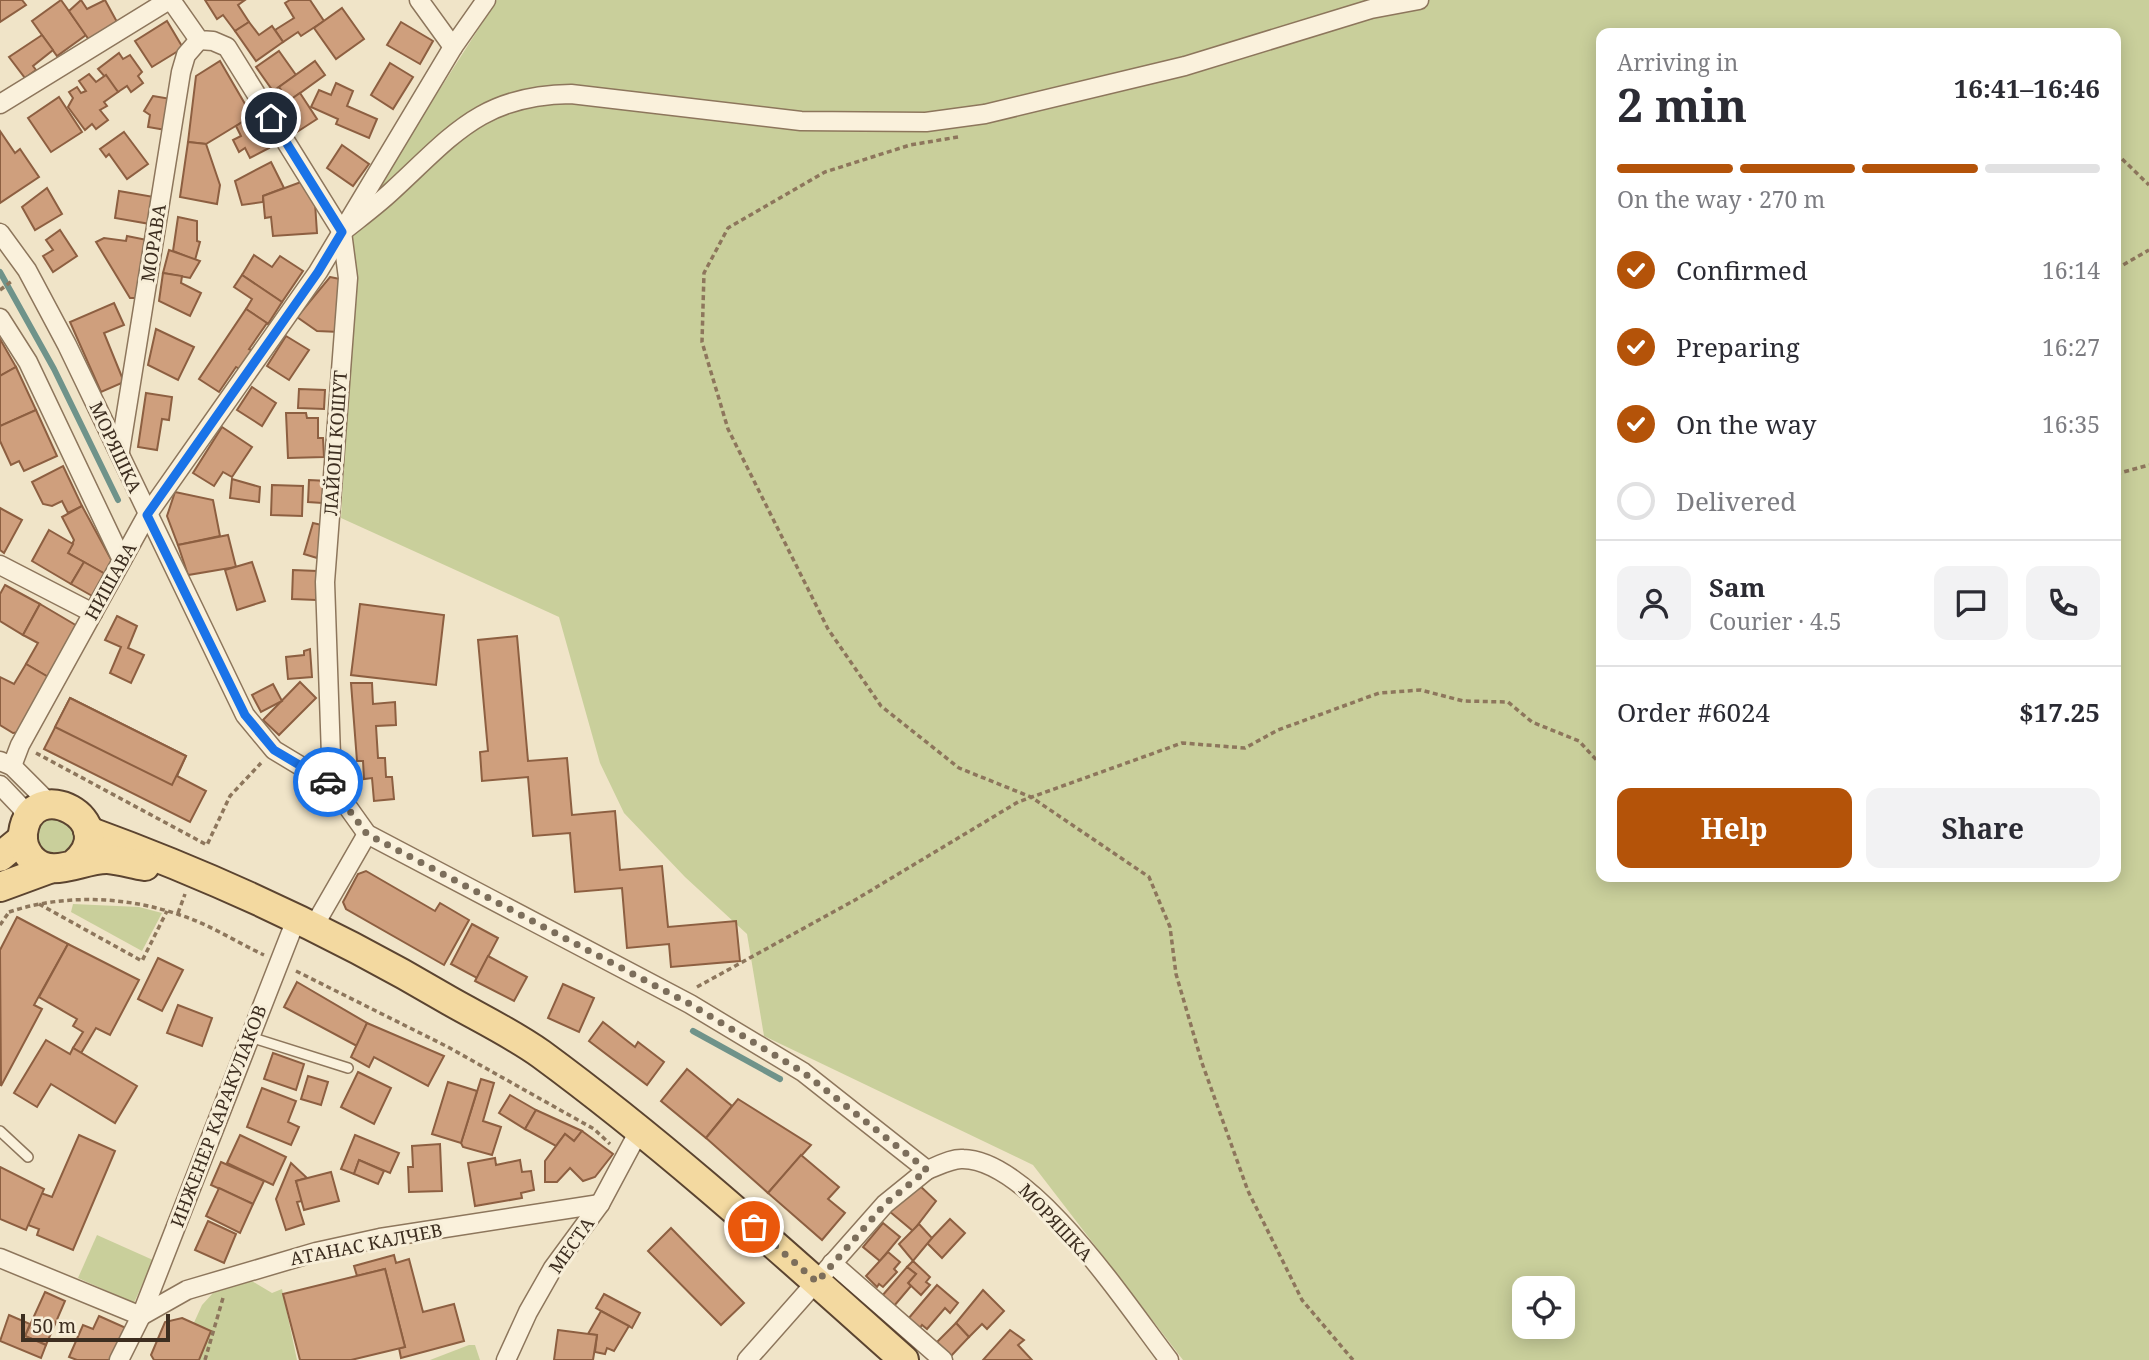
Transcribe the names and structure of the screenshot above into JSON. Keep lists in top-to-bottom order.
{
  "streets": {
    "street": [
      "МОРАВА",
      "ЛАЙОШ КОШУТ",
      "МОРЯШКА",
      "НИШАВА",
      "ИНЖЕНЕР КАРАКУЛАКОВ",
      "АТАНАС КАЛЧЕВ",
      "МЕСТА"
    ]
  },
  "crossings": [
    ["МОРАВА", "ЛАЙОШ КОШУТ"],
    ["МОРАВА", "МОРЯШКА"],
    ["ЛАЙОШ КОШУТ", "МОРЯШКА"],
    ["ЛАЙОШ КОШУТ", "НИШАВА"],
    ["МОРЯШКА", "НИШАВА"],
    ["ИНЖЕНЕР КАРАКУЛАКОВ", "АТАНАС КАЛЧЕВ"],
    ["АТАНАС КАЛЧЕВ", "МЕСТА"]
  ],
  "scale_bar": "50 m",
  "page": {
    "heading": ["2 min", "Arriving in", "16:41–16:46"],
    "panel": [
      "Sam",
      "Courier · 4.5",
      "Order #6024",
      "$17.25"
    ],
    "bar": "On the way · 270 m",
    "list": [
      ["Confirmed", "16:14"],
      ["Preparing", "16:27"],
      ["On the way", "16:35"],
      "Delivered"
    ],
    "buttons": ["Help", "Share"],
    "scale": "50 m"
  }
}
